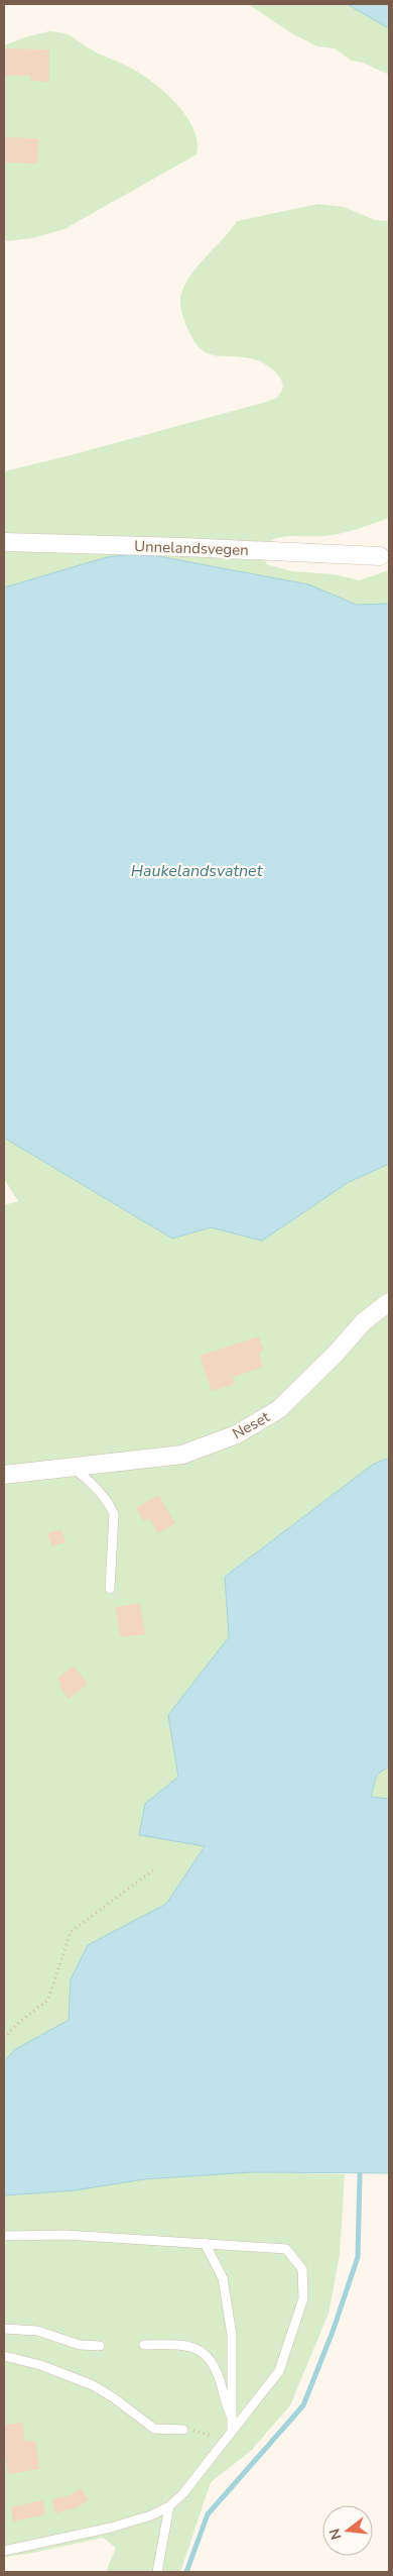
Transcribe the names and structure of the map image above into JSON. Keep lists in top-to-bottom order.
{
  "streets": {
    "street": ["Unnelandsvegen", "Neset"]
  },
  "water": ["Haukelandsvatnet"],
  "north": "left"
}
